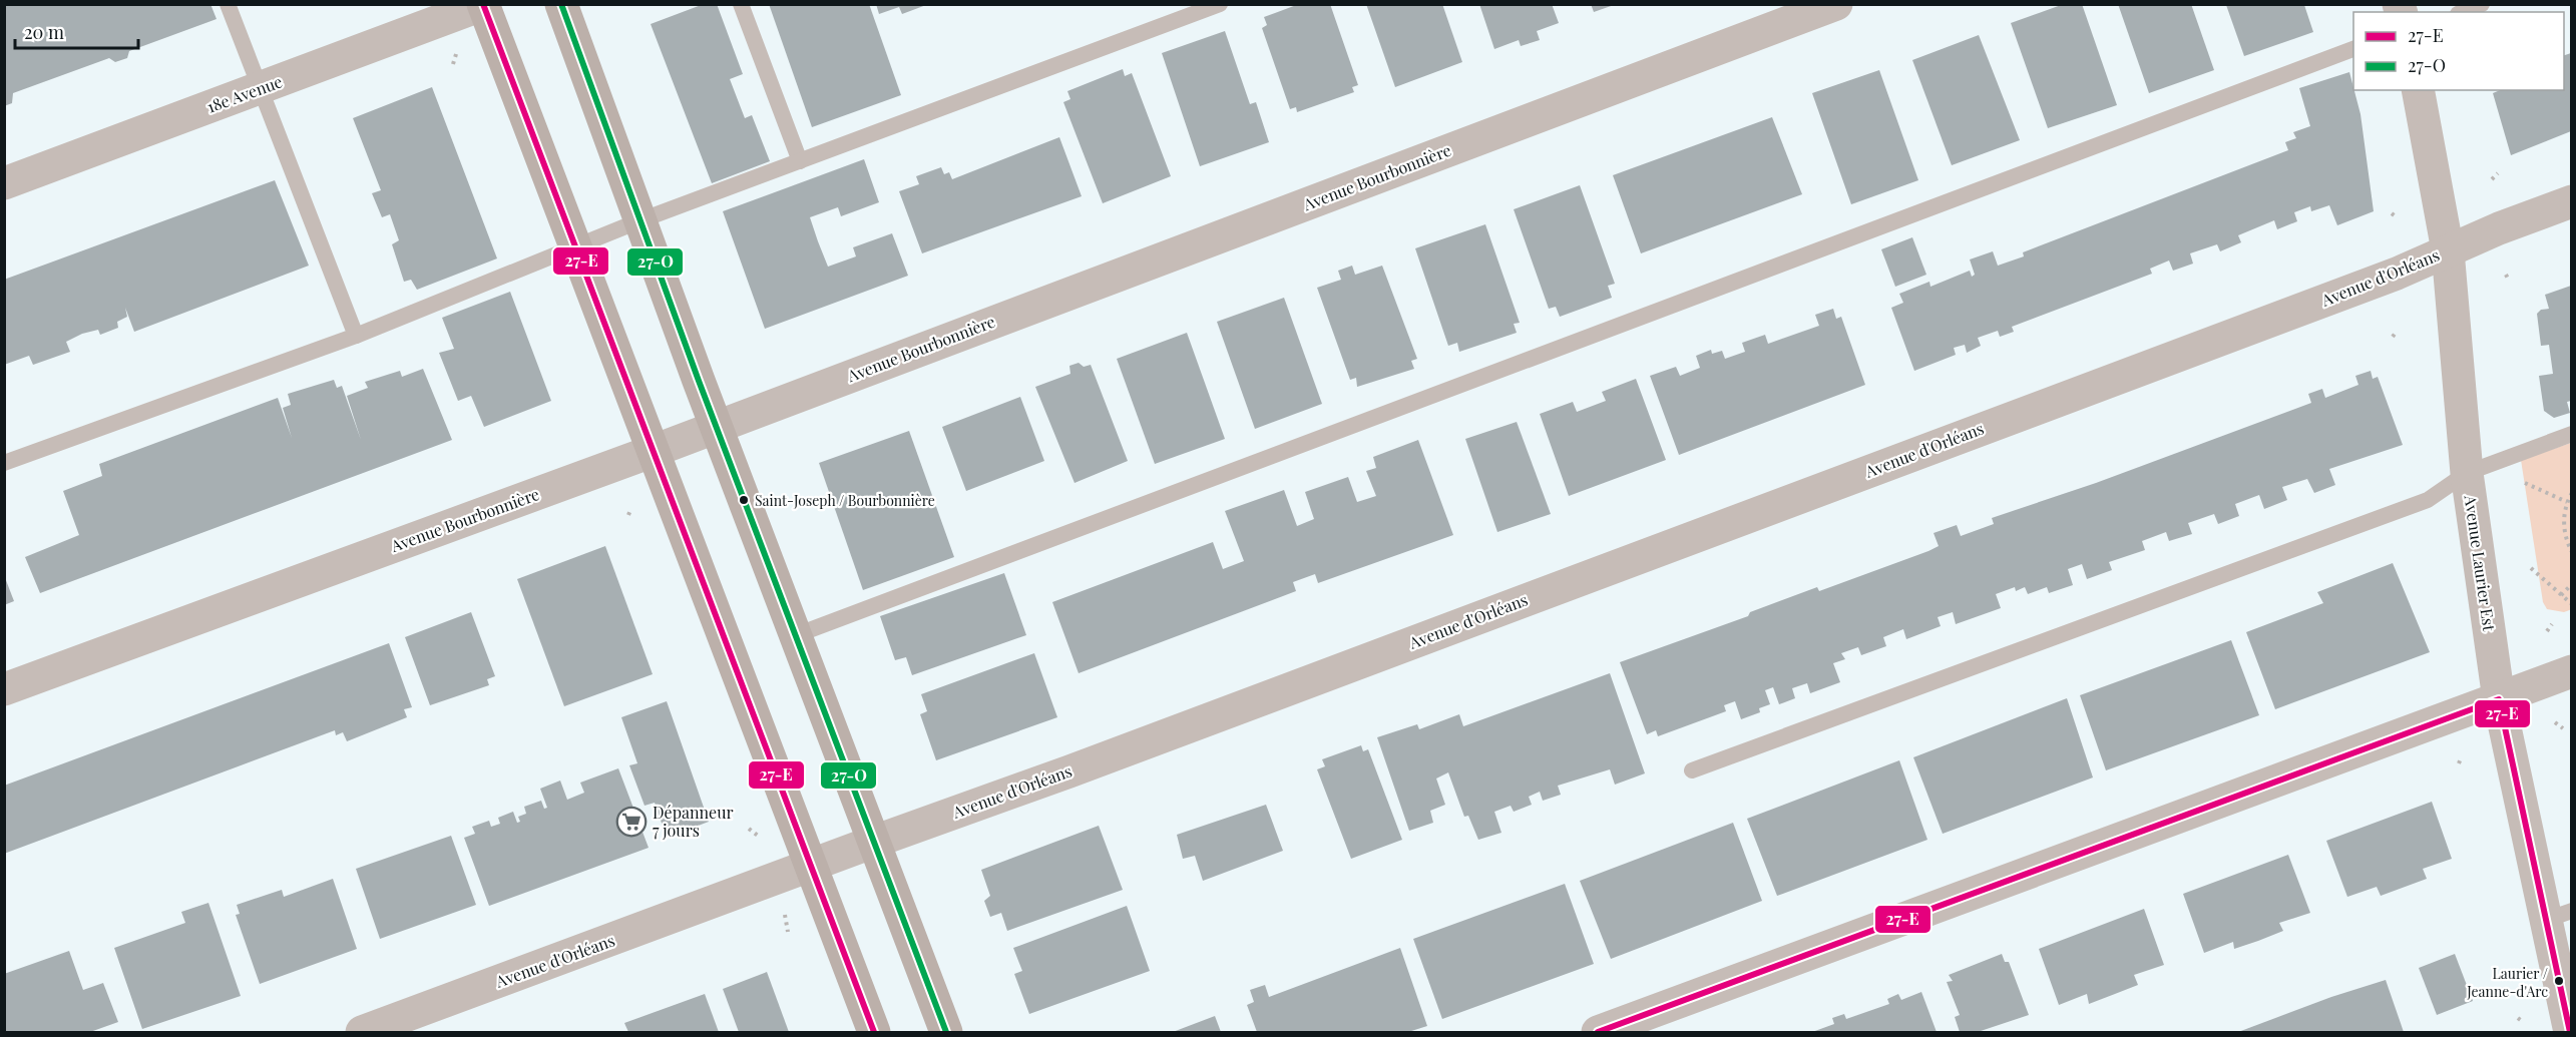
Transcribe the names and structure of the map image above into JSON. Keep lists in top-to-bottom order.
{
  "streets": {
    "street": [
      "18e Avenue",
      "Avenue Bourbonnière",
      "Avenue d'Orléans",
      "Avenue Laurier Est"
    ]
  },
  "crossings": [
    ["Avenue d'Orléans", "Avenue Laurier Est"]
  ],
  "places": {
    "other": ["Saint-Joseph / Bourbonnière", "Laurier / Jeanne-d'Arc"],
    "supermarket": ["Dépanneur 7 jours"]
  },
  "lines": ["transit line 27-E", "transit line 27-O"],
  "legend": ["27-E", "27-O"],
  "scale_bar": "20 m"
}
